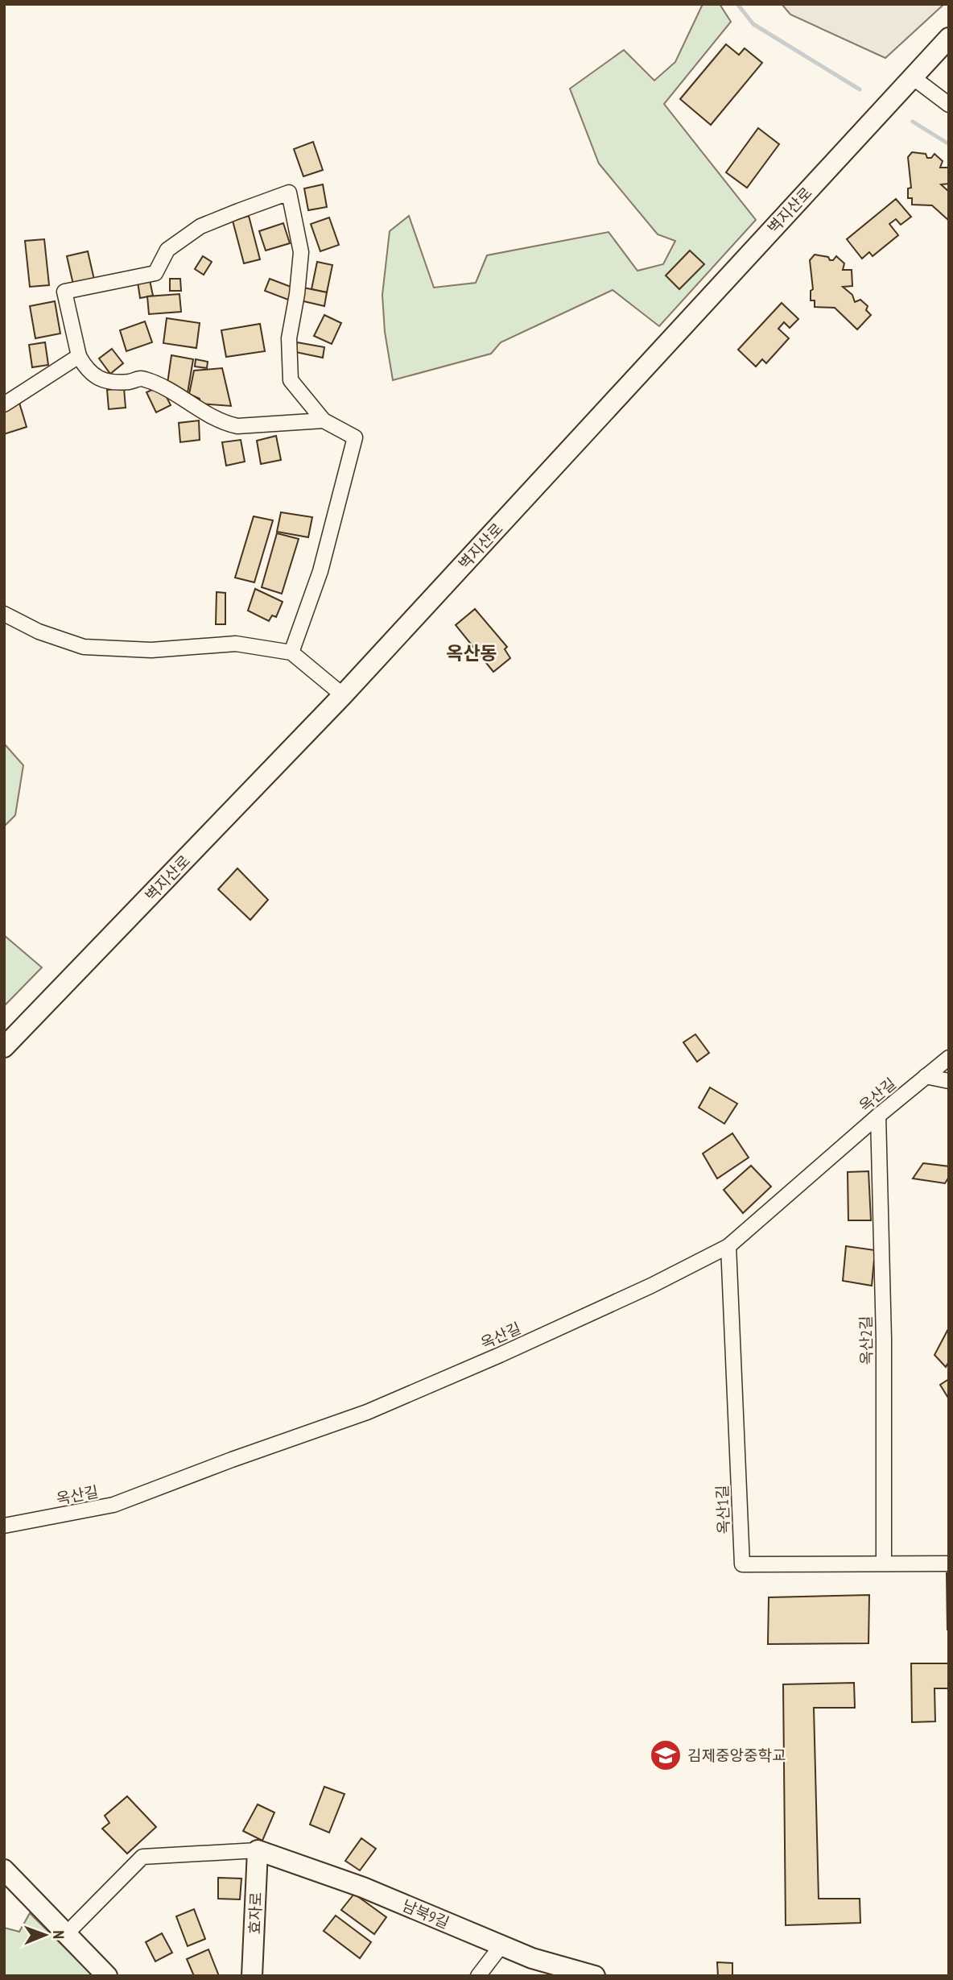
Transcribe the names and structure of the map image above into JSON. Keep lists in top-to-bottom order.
{
  "streets": {
    "street": [
      "벽지산로",
      "옥산길",
      "옥산2길",
      "옥산1길",
      "효자로",
      "남북9길"
    ]
  },
  "crossings": [
    ["옥산길", "옥산2길"],
    ["옥산길", "옥산1길"],
    ["옥산2길", "옥산1길"],
    ["효자로", "남북9길"]
  ],
  "districts": ["옥산동"],
  "places": {
    "school or university": ["김제중앙중학교"]
  },
  "north": "right"
}
